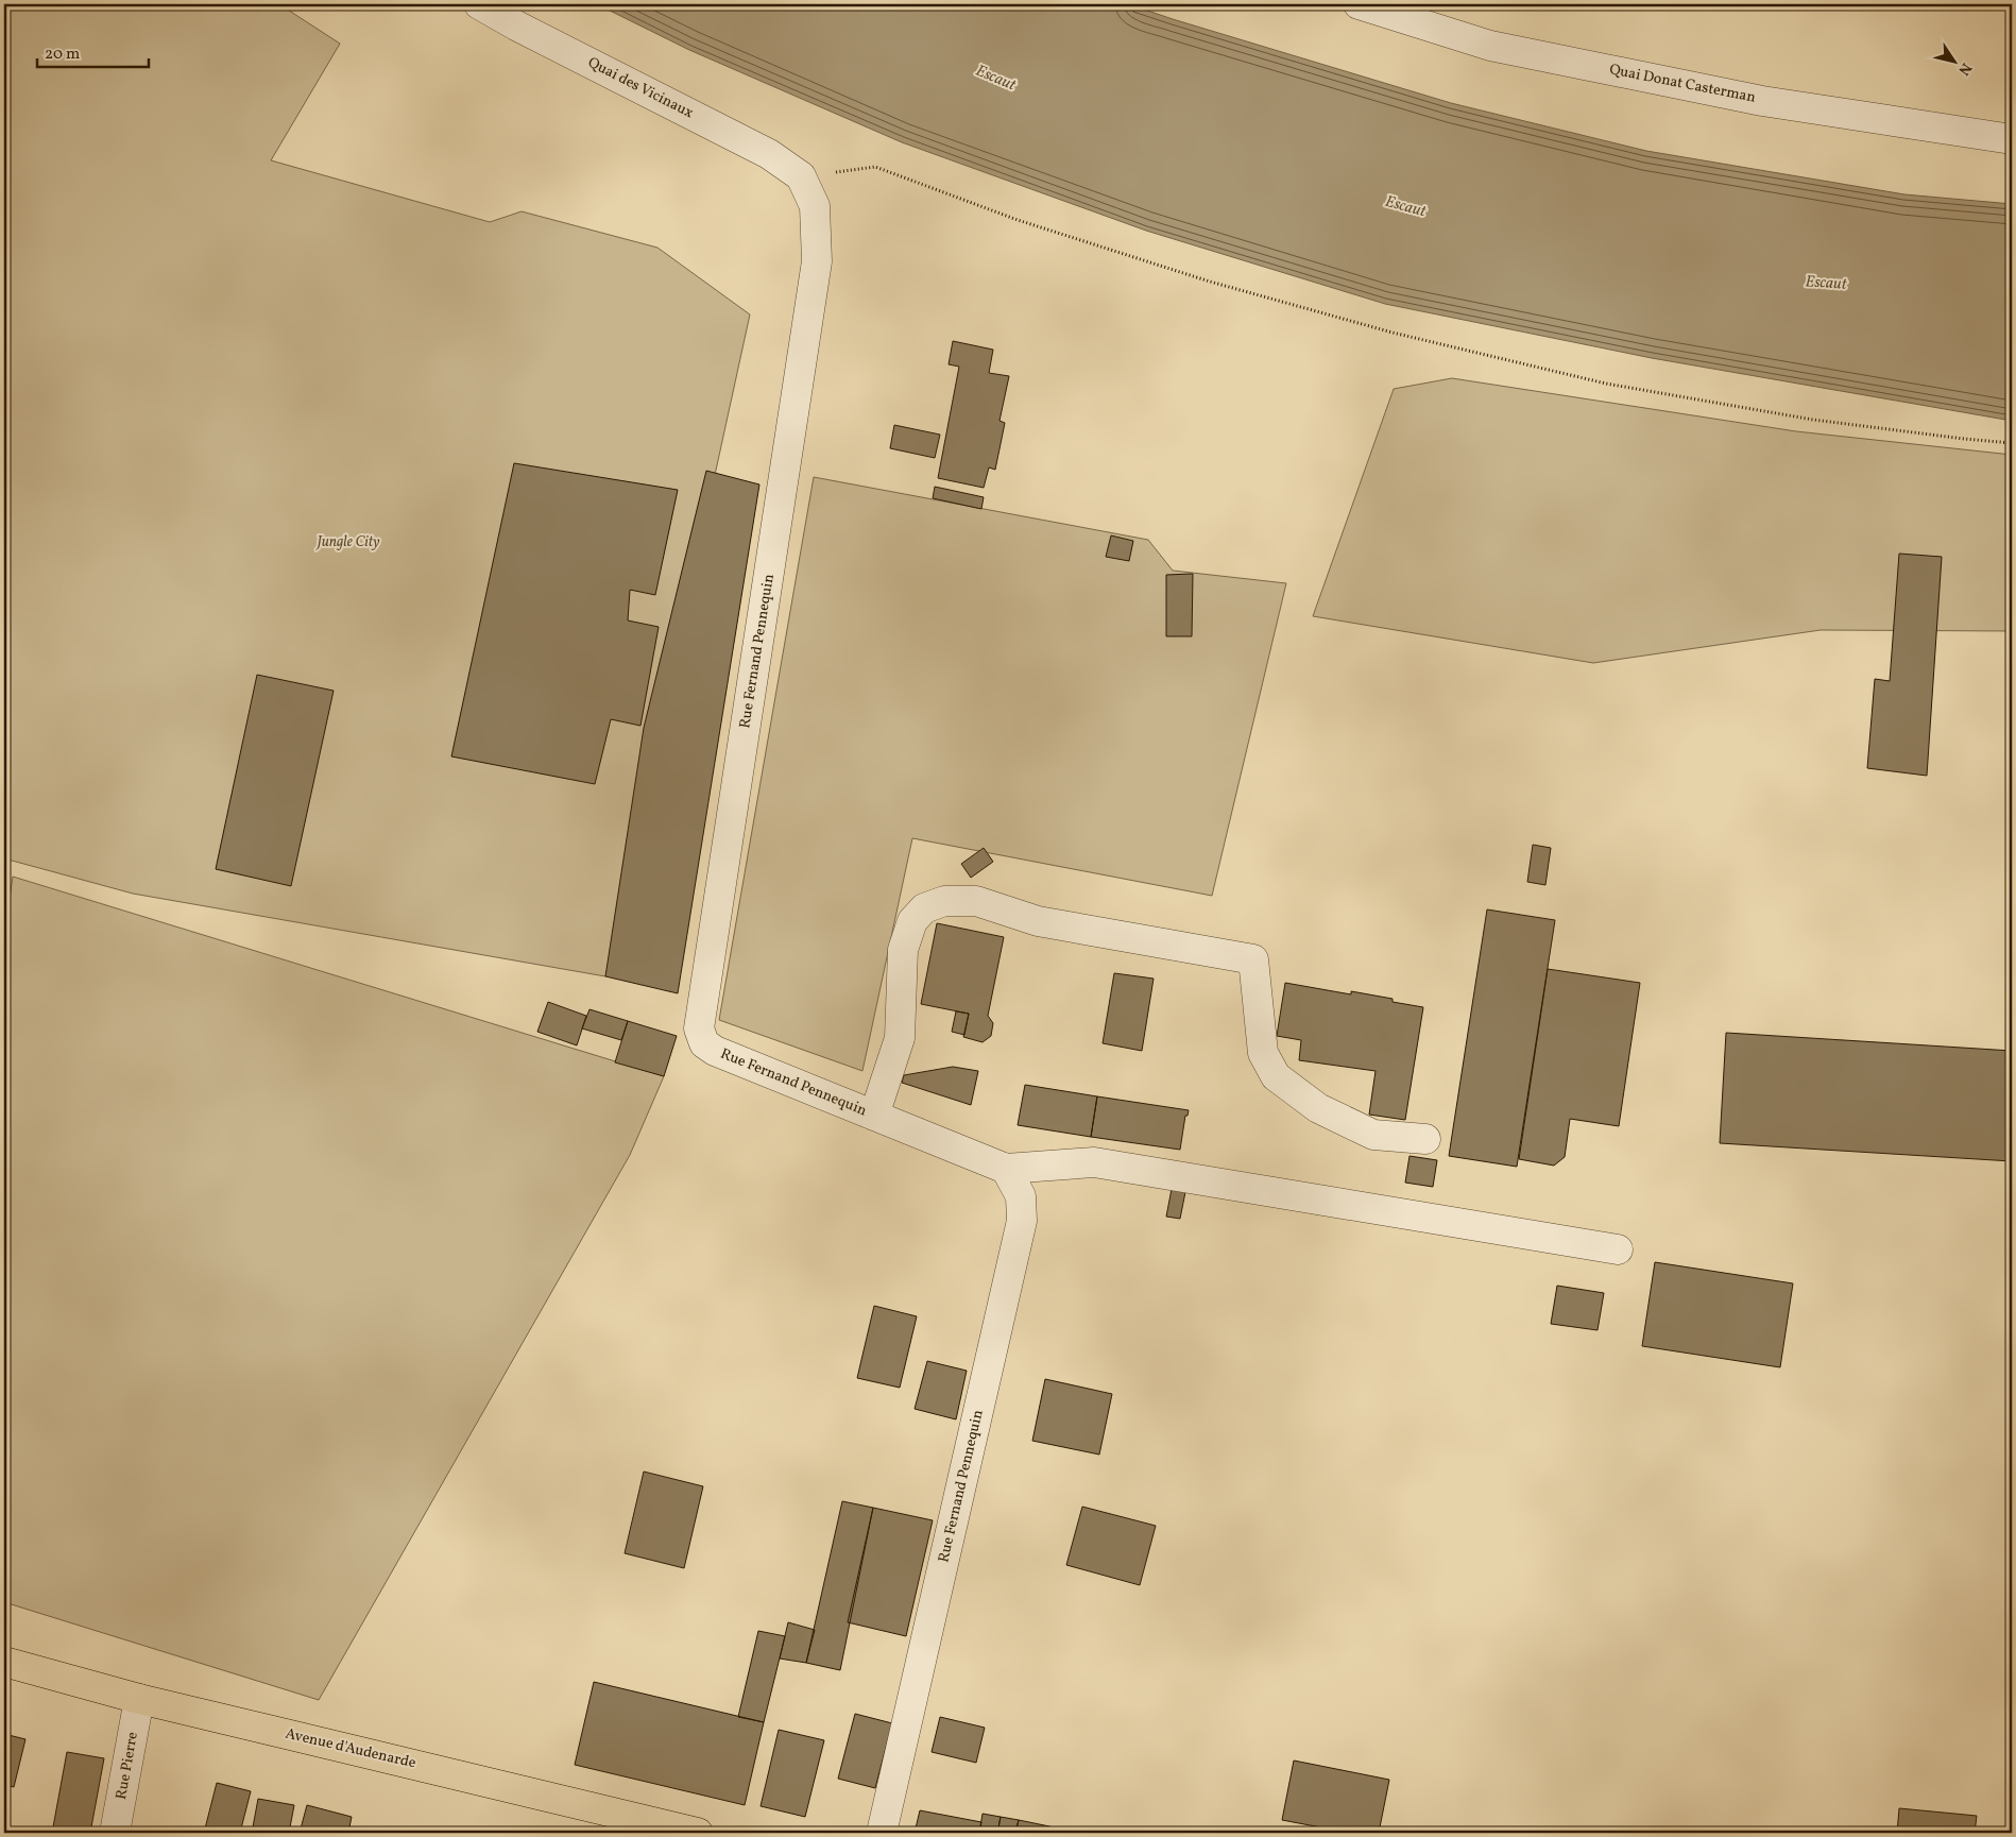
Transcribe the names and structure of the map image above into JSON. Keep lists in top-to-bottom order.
{
  "streets": {
    "main road": ["Avenue d'Audenarde"],
    "street": [
      "Quai Donat Casterman",
      "Quai des Vicinaux",
      "Rue Fernand Pennequin",
      "Rue Pierre"
    ]
  },
  "crossings": [
    ["Quai des Vicinaux", "Rue Fernand Pennequin"],
    ["Avenue d'Audenarde", "Rue Pierre"]
  ],
  "water": ["Escaut"],
  "parks": ["Jungle City"],
  "scale_bar": "20 m",
  "north": "bottom right"
}
